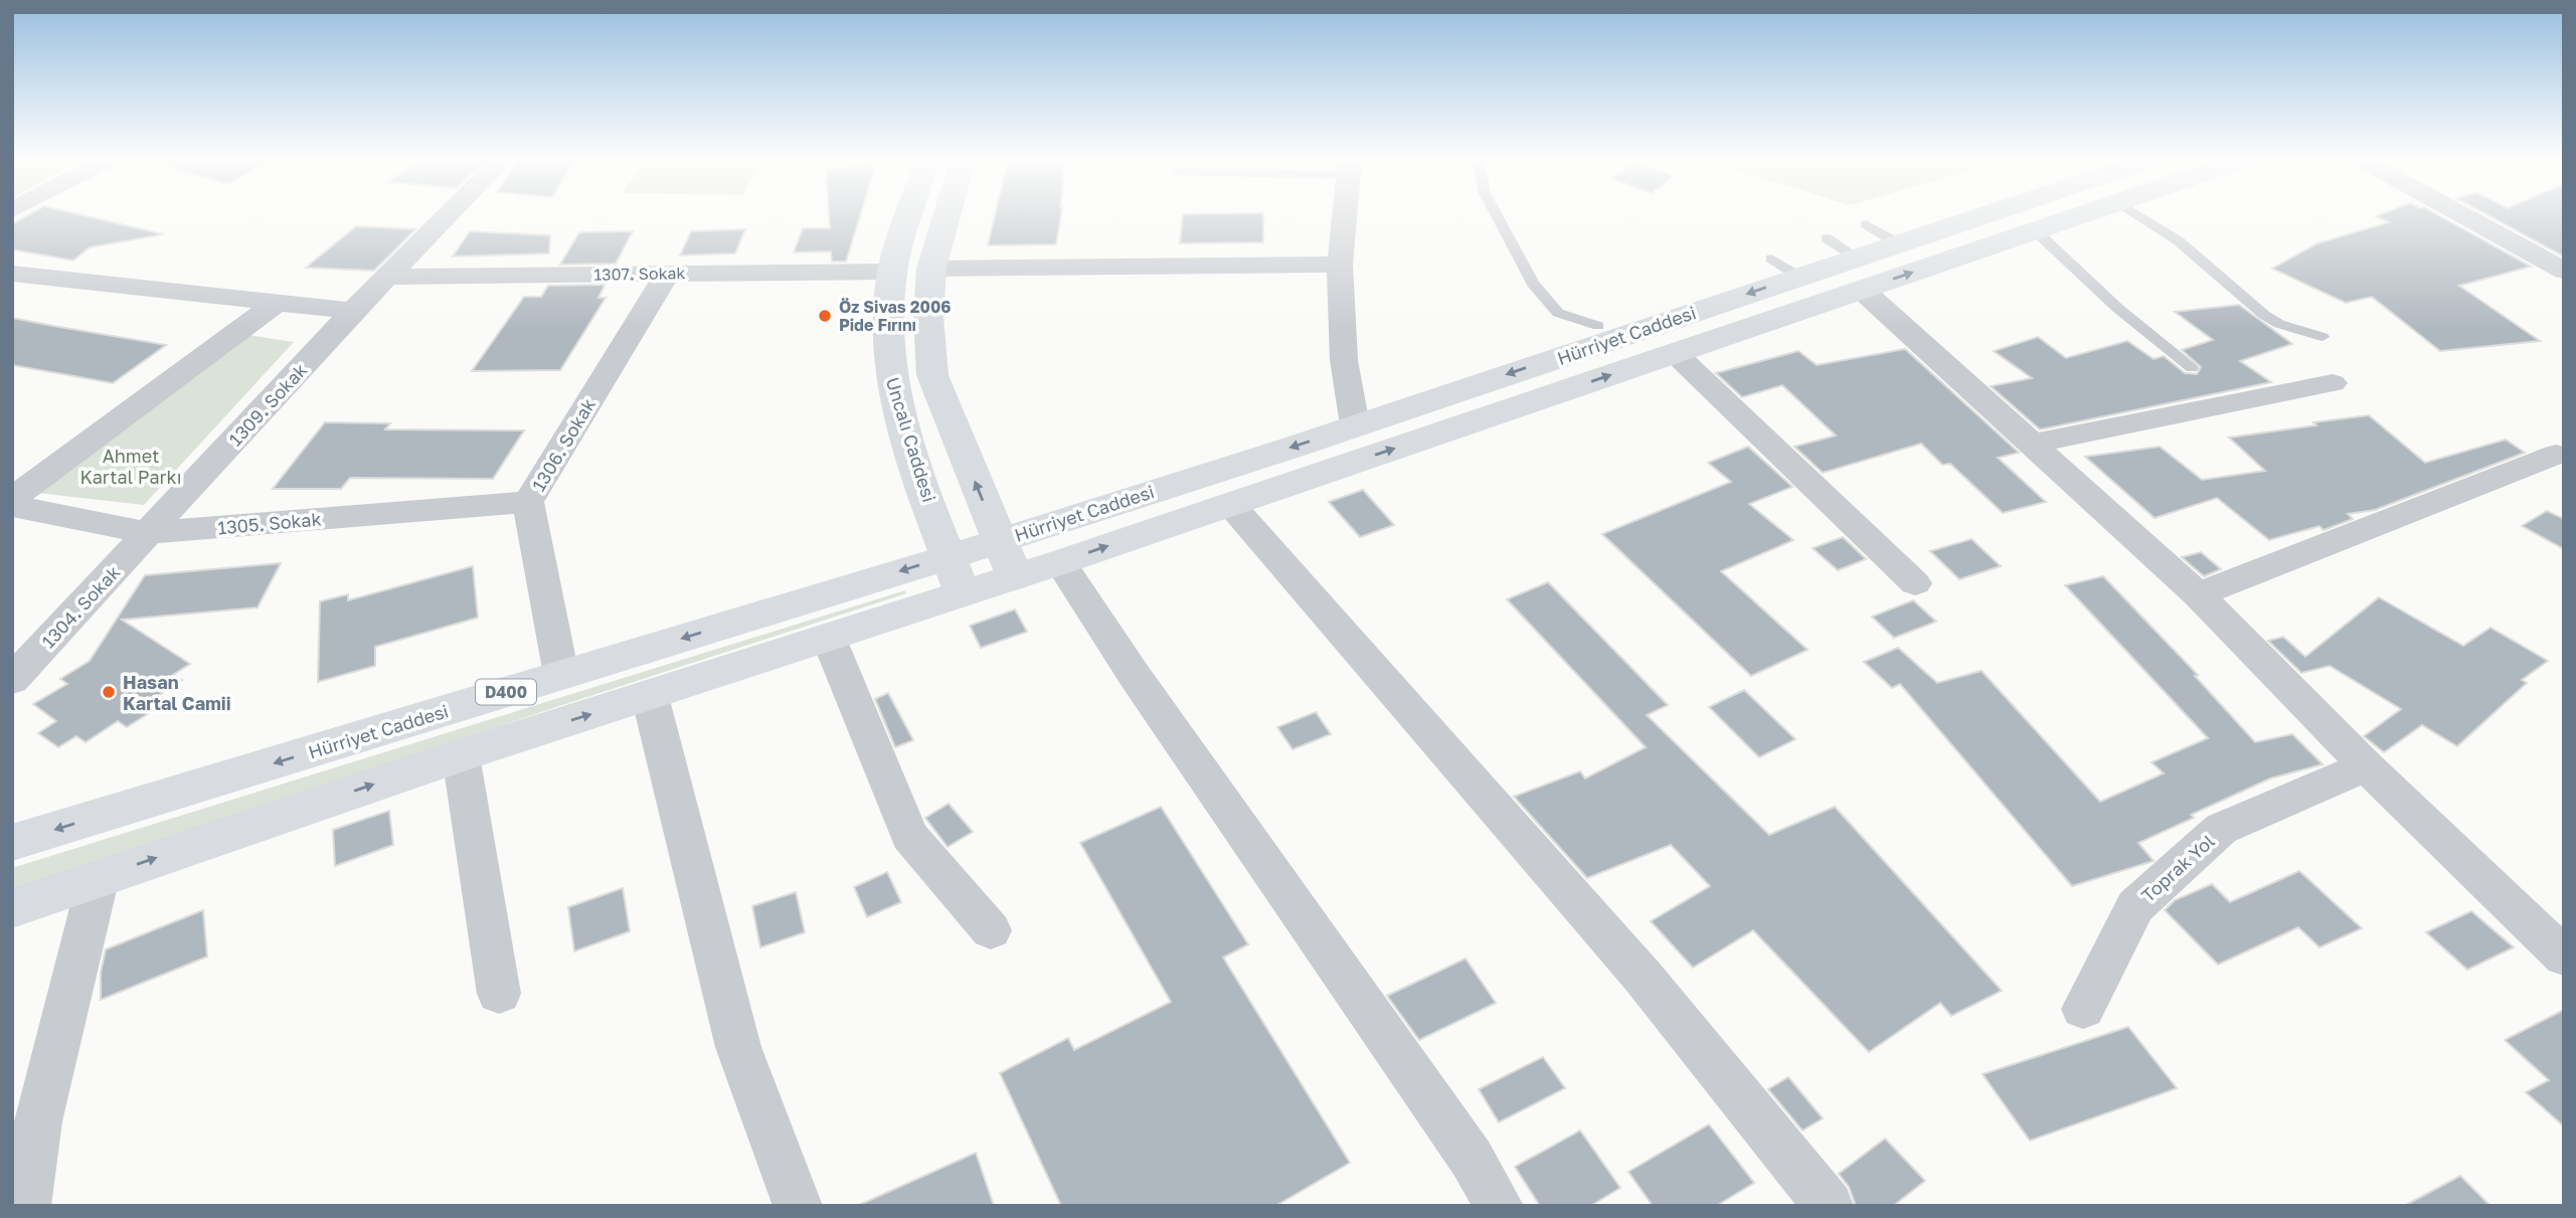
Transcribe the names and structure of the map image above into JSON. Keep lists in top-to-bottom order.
{
  "streets": {
    "main road": ["Hürriyet Caddesi", "Uncalı Caddesi", "D400"],
    "street": [
      "1307. Sokak",
      "1309. Sokak",
      "1306. Sokak",
      "1305. Sokak",
      "1304. Sokak",
      "Toprak Yol"
    ]
  },
  "crossings": [
    ["1307. Sokak", "1309. Sokak"],
    ["1307. Sokak", "Uncalı Caddesi"],
    ["1307. Sokak", "1306. Sokak"],
    ["Hürriyet Caddesi", "Uncalı Caddesi"],
    ["Hürriyet Caddesi", "1306. Sokak"],
    ["1309. Sokak", "1305. Sokak"],
    ["1309. Sokak", "1304. Sokak"],
    ["1306. Sokak", "1305. Sokak"],
    ["1305. Sokak", "1304. Sokak"]
  ],
  "parks": ["Ahmet Kartal Parkı"],
  "places": ["Öz Sivas 2006 Pide Fırını", "Hasan Kartal Camii"]
}
